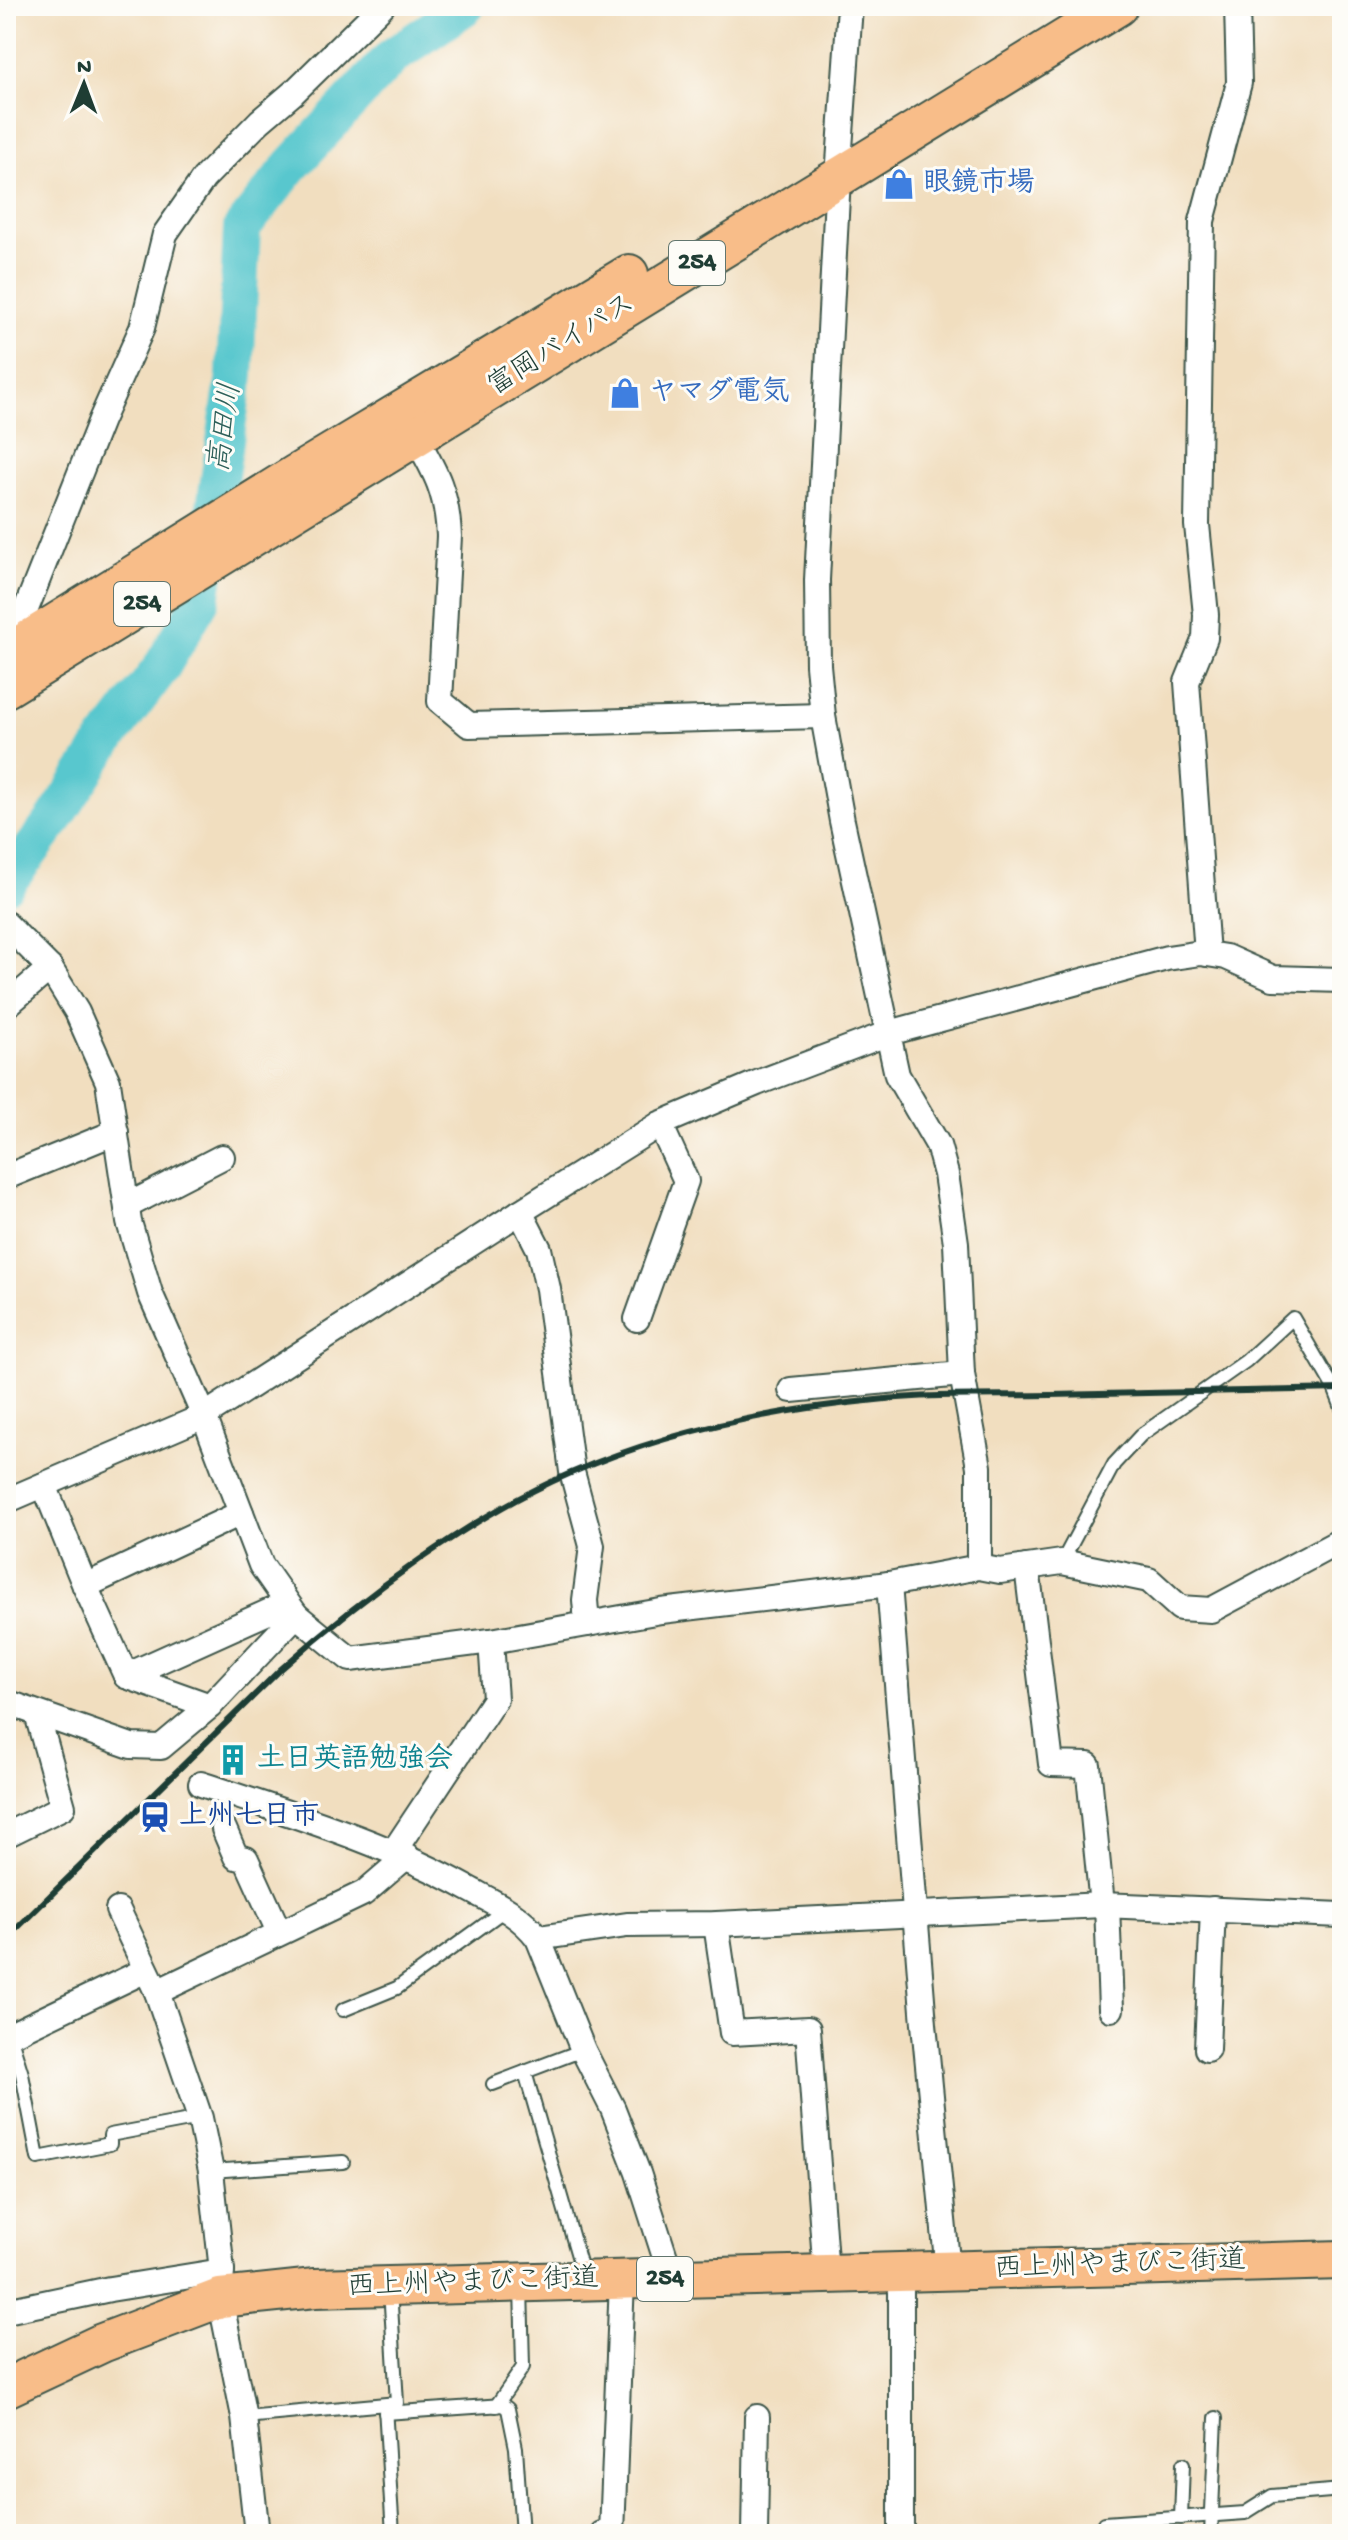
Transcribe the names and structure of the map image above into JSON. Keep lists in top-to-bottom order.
{
  "streets": {
    "highway": ["254", "富岡バイパス", "西上州やまびこ街道"]
  },
  "water": ["高田川"],
  "places": {
    "shop": ["眼鏡市場", "ヤマダ電気"],
    "building": ["土日英語勉強会"],
    "station": ["上州七日市"]
  },
  "north": "top"
}
